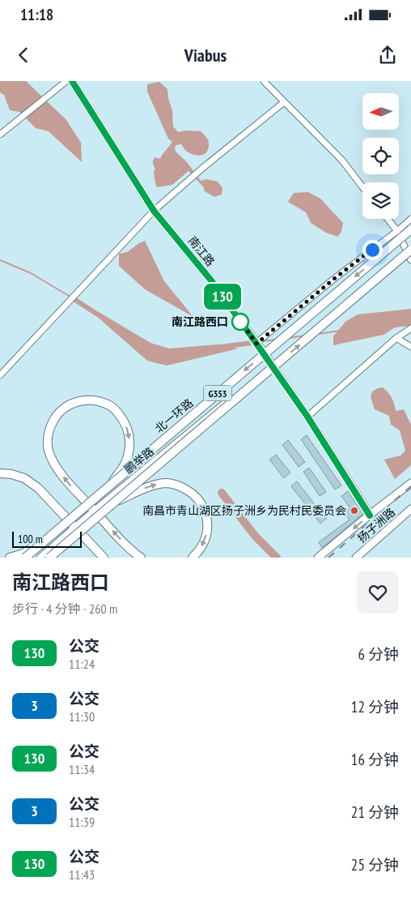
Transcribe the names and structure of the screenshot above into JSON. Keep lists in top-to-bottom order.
{
  "streets": {
    "highway": ["G353", "北一环路"],
    "main road": ["南江路", "扬子洲路"],
    "street": ["鹏举路"]
  },
  "crossings": [
    ["南江路", "鹏举路"],
    ["南江路", "扬子洲路"]
  ],
  "places": ["南江路西口", "南昌市青山湖区扬子洲乡为民村民委员会"],
  "lines": ["bus line 130"],
  "scale_bar": "100 m",
  "north": "left",
  "page": {
    "status": "11:18",
    "header": "Viabus",
    "on_map": "130",
    "scale": "100 m",
    "heading": ["南江路西口", "步行 · 4 分钟 · 260 m"],
    "list": [
      {
        "mark": "130",
        "name": "公交",
        "note": "11:24",
        "value": "6 分钟"
      },
      {
        "mark": "3",
        "name": "公交",
        "note": "11:30",
        "value": "12 分钟"
      },
      {
        "mark": "130",
        "name": "公交",
        "note": "11:34",
        "value": "16 分钟"
      },
      {
        "mark": "3",
        "name": "公交",
        "note": "11:39",
        "value": "21 分钟"
      },
      {
        "mark": "130",
        "name": "公交",
        "note": "11:43",
        "value": "25 分钟"
      }
    ]
  }
}
